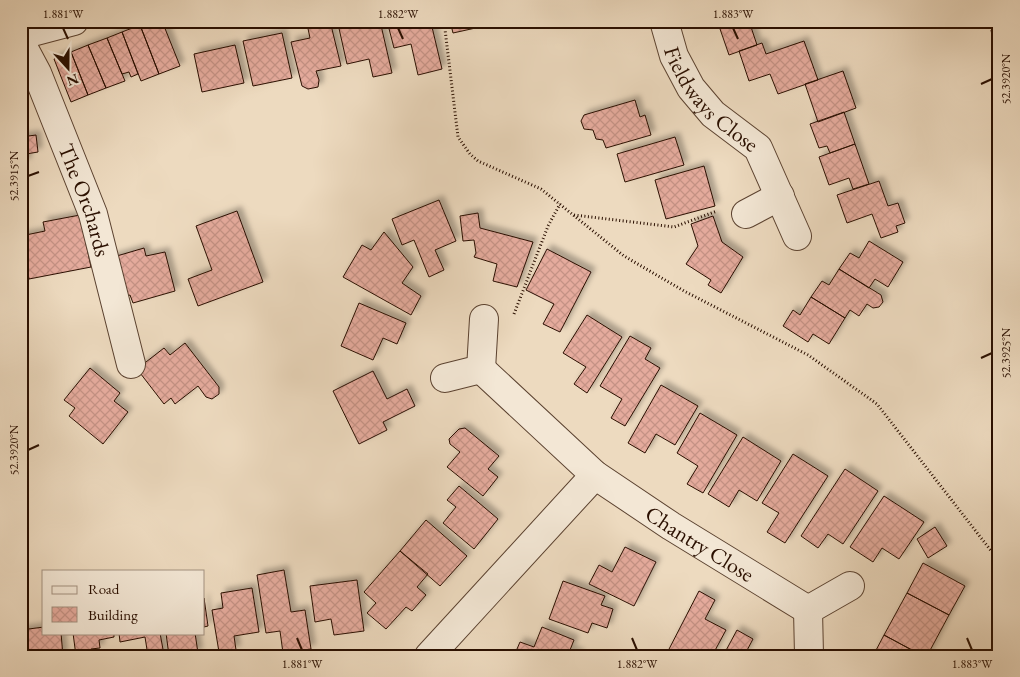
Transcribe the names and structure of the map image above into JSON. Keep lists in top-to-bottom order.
{
  "streets": {
    "street": ["Fieldways Close", "The Orchards", "Chantry Close"]
  },
  "legend": ["Road", "Building"],
  "north": "bottom",
  "coordinates": [
    "1.881°W",
    "1.882°W",
    "1.883°W",
    "52.3920°N",
    "52.3915°N",
    "52.3925°N"
  ]
}
